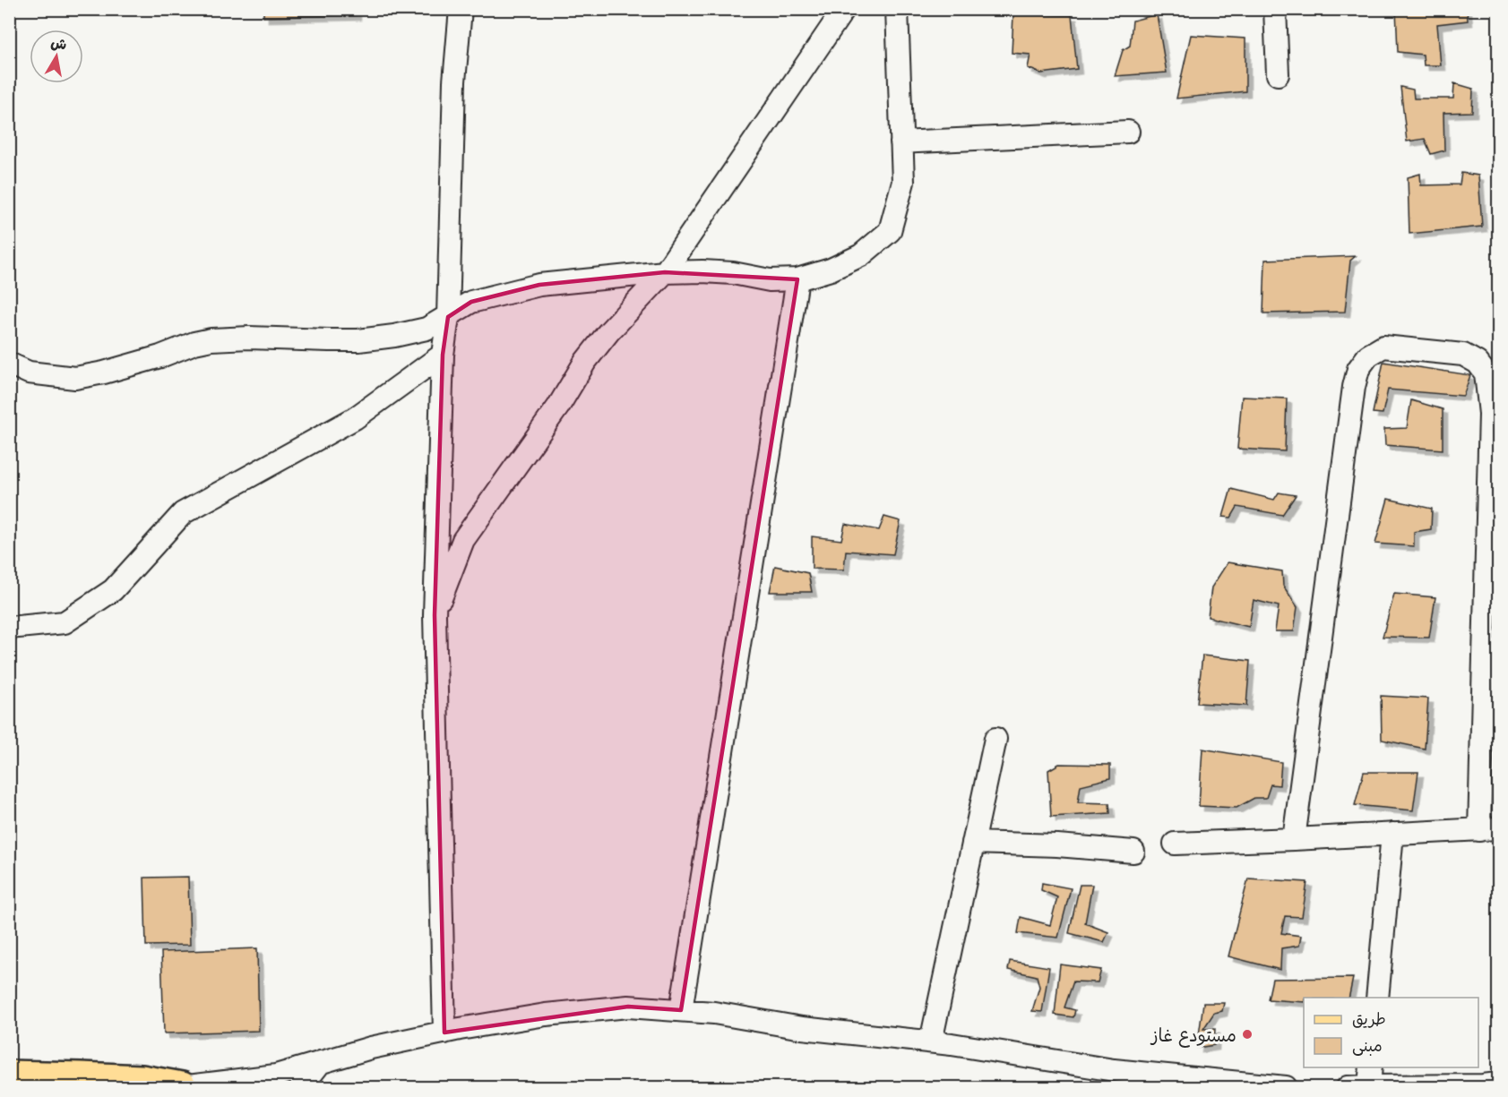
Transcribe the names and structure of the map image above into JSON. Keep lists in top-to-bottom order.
{
  "places": ["مستودع غاز"],
  "legend": ["طريق", "مبنى"],
  "north": "top"
}
